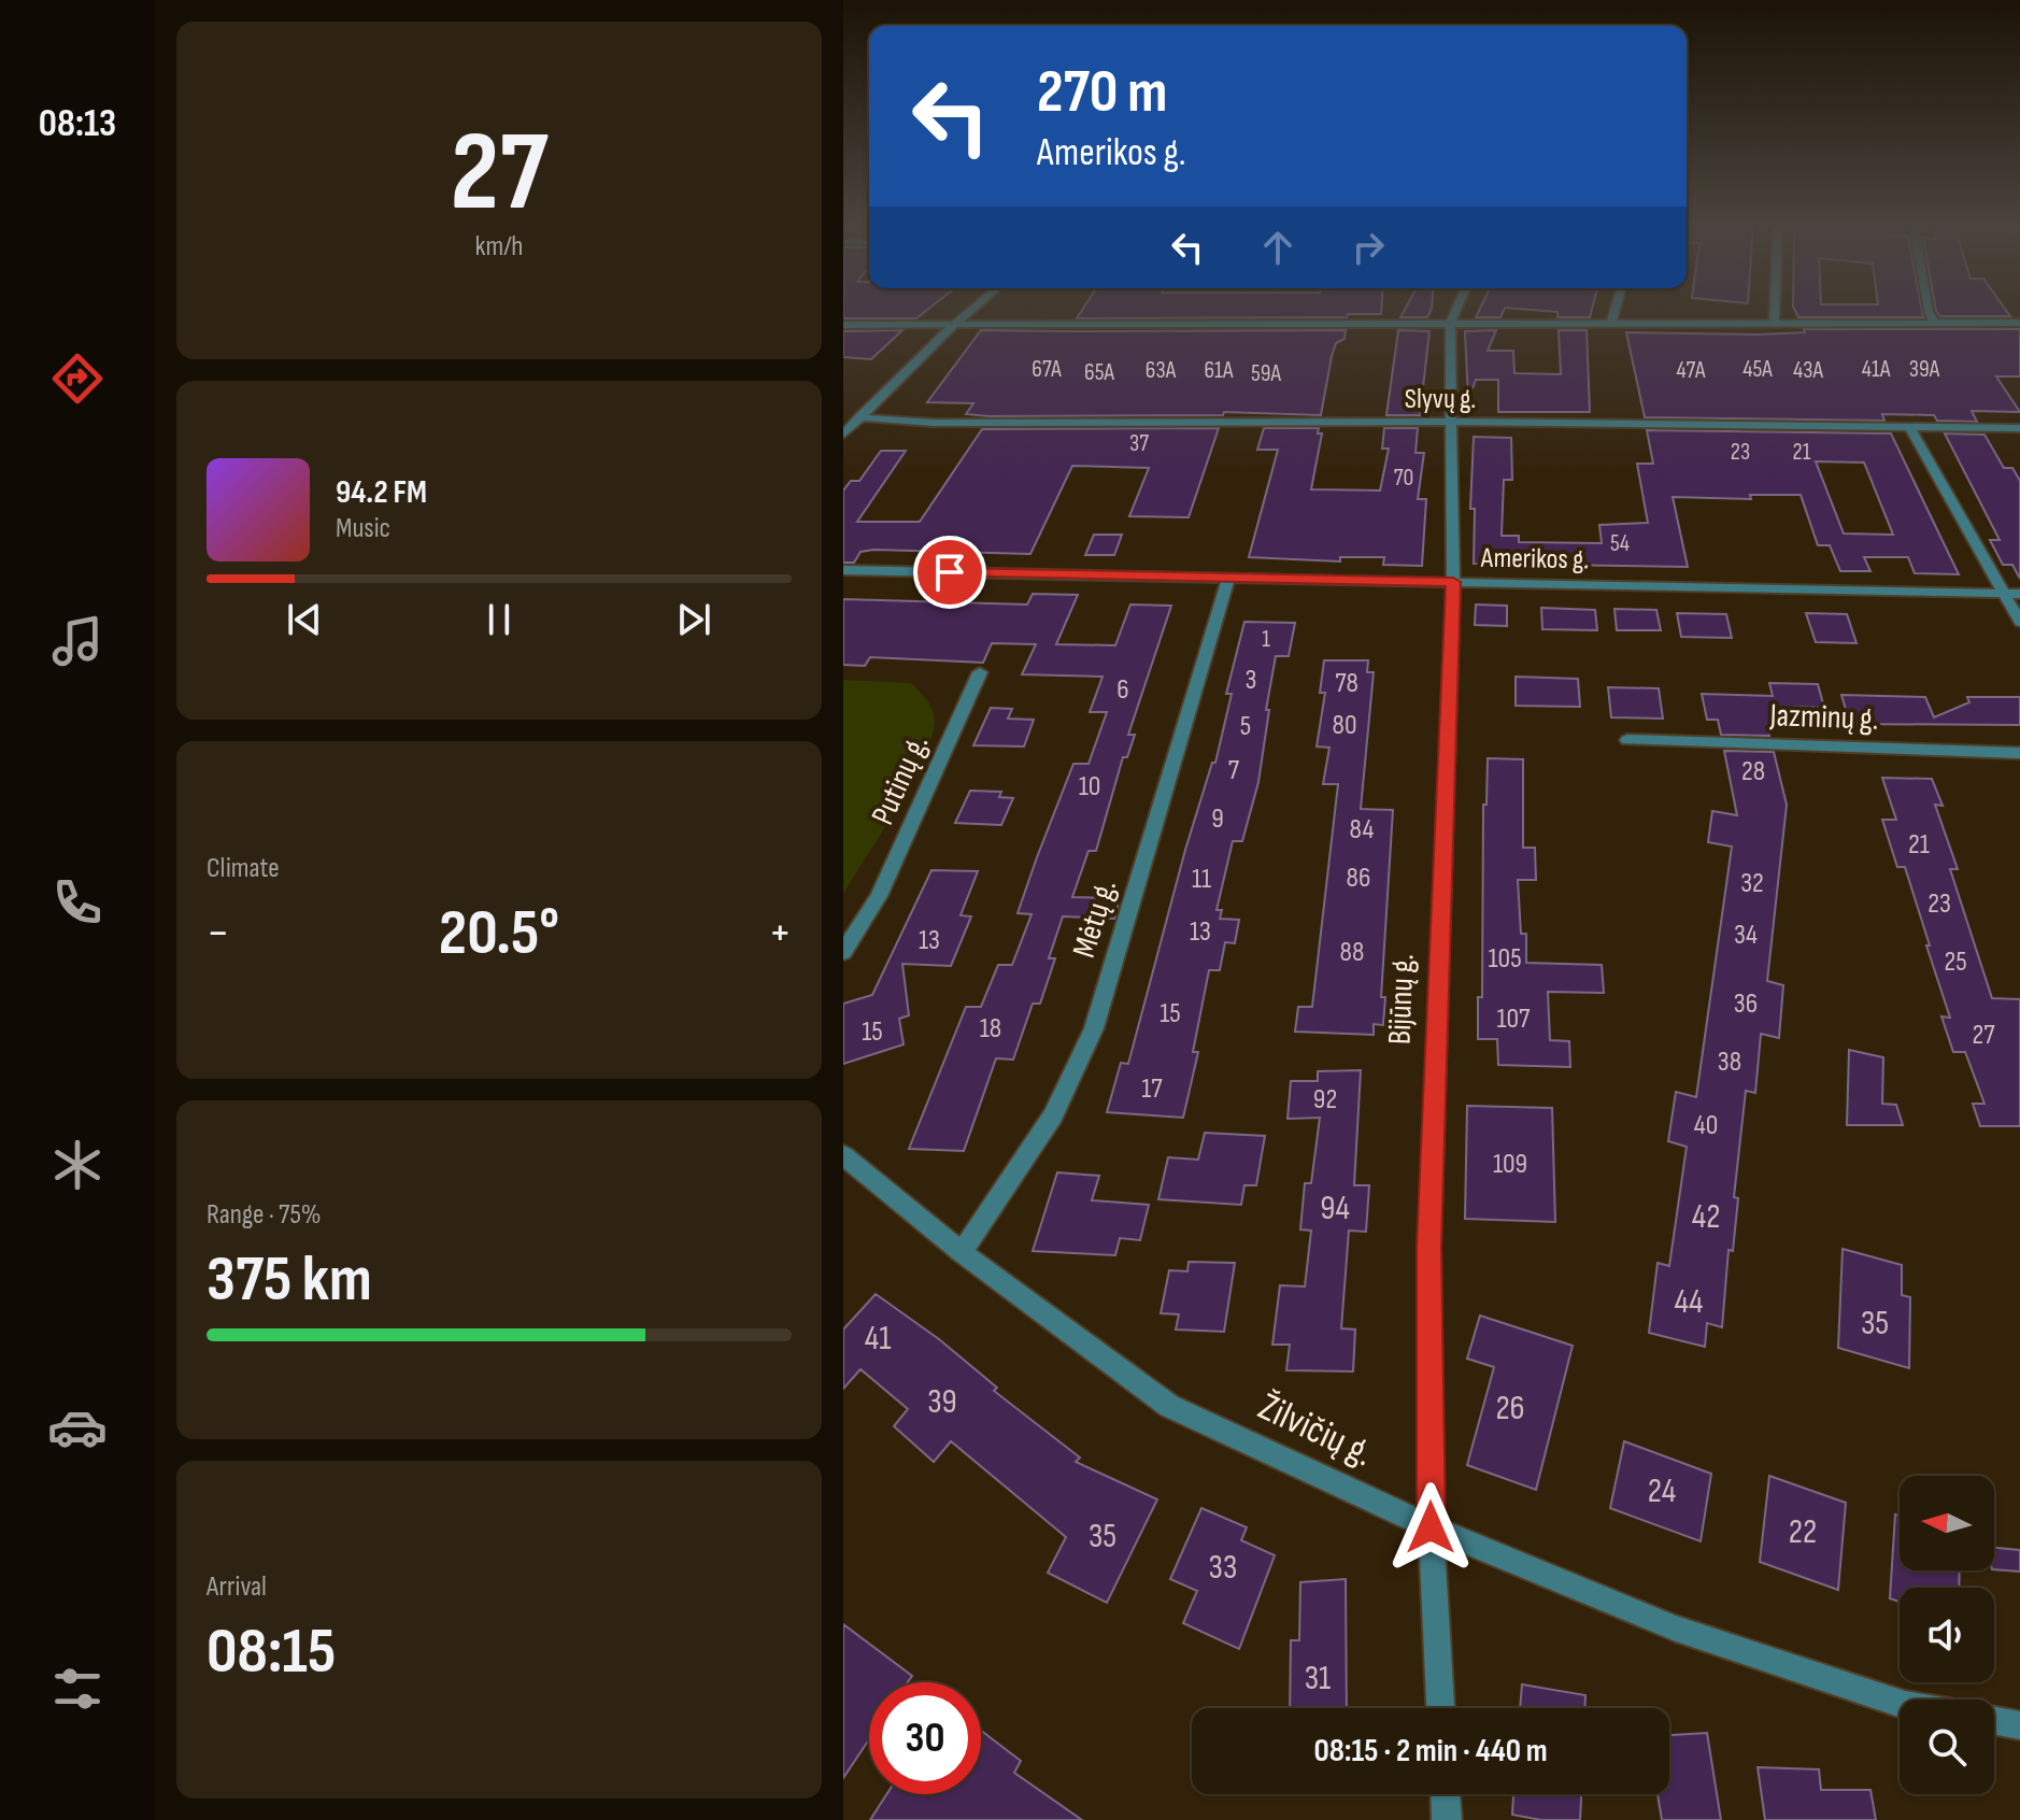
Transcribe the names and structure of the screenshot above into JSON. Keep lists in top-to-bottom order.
{
  "streets": {
    "street": [
      "Slyvų g.",
      "Amerikos g.",
      "Jazminų g.",
      "Putinų g.",
      "Mėtų g.",
      "Bijūnų g.",
      "Žilvičių g."
    ]
  },
  "crossings": [
    ["Slyvų g.", "Bijūnų g."],
    ["Amerikos g.", "Mėtų g."],
    ["Amerikos g.", "Bijūnų g."],
    ["Mėtų g.", "Žilvičių g."],
    ["Bijūnų g.", "Žilvičių g."]
  ],
  "house_numbers": [
    "67A",
    "45A",
    "41A",
    "39A",
    "63A",
    "61A",
    "47A",
    "43A",
    "65A",
    "59A",
    "37",
    "23",
    "21",
    "70",
    "54",
    "1",
    "3",
    "78",
    "6",
    "80",
    "5",
    "7",
    "28",
    "10",
    "9",
    "84",
    "21",
    "86",
    "11",
    "32",
    "23",
    "13",
    "34",
    "13",
    "88",
    "105",
    "25",
    "36",
    "15",
    "107",
    "18",
    "15",
    "27",
    "38",
    "17",
    "92",
    "40",
    "109",
    "94",
    "42",
    "44",
    "35",
    "41",
    "39",
    "26",
    "24",
    "22",
    "35",
    "33",
    "31"
  ],
  "north": "left",
  "page": {
    "tabs": "08:13",
    "tile": [
      ["27", "km/h"],
      "Climate",
      ["Range · 75%", "375 km"],
      ["Arrival", "08:15"]
    ],
    "turn": ["270 m", "Amerikos g."],
    "song": ["94.2 FM", "Music"],
    "heat": ["−", "20.5°", "+"],
    "limit": "30",
    "trip": "08:15 · 2 min · 440 m"
  }
}
